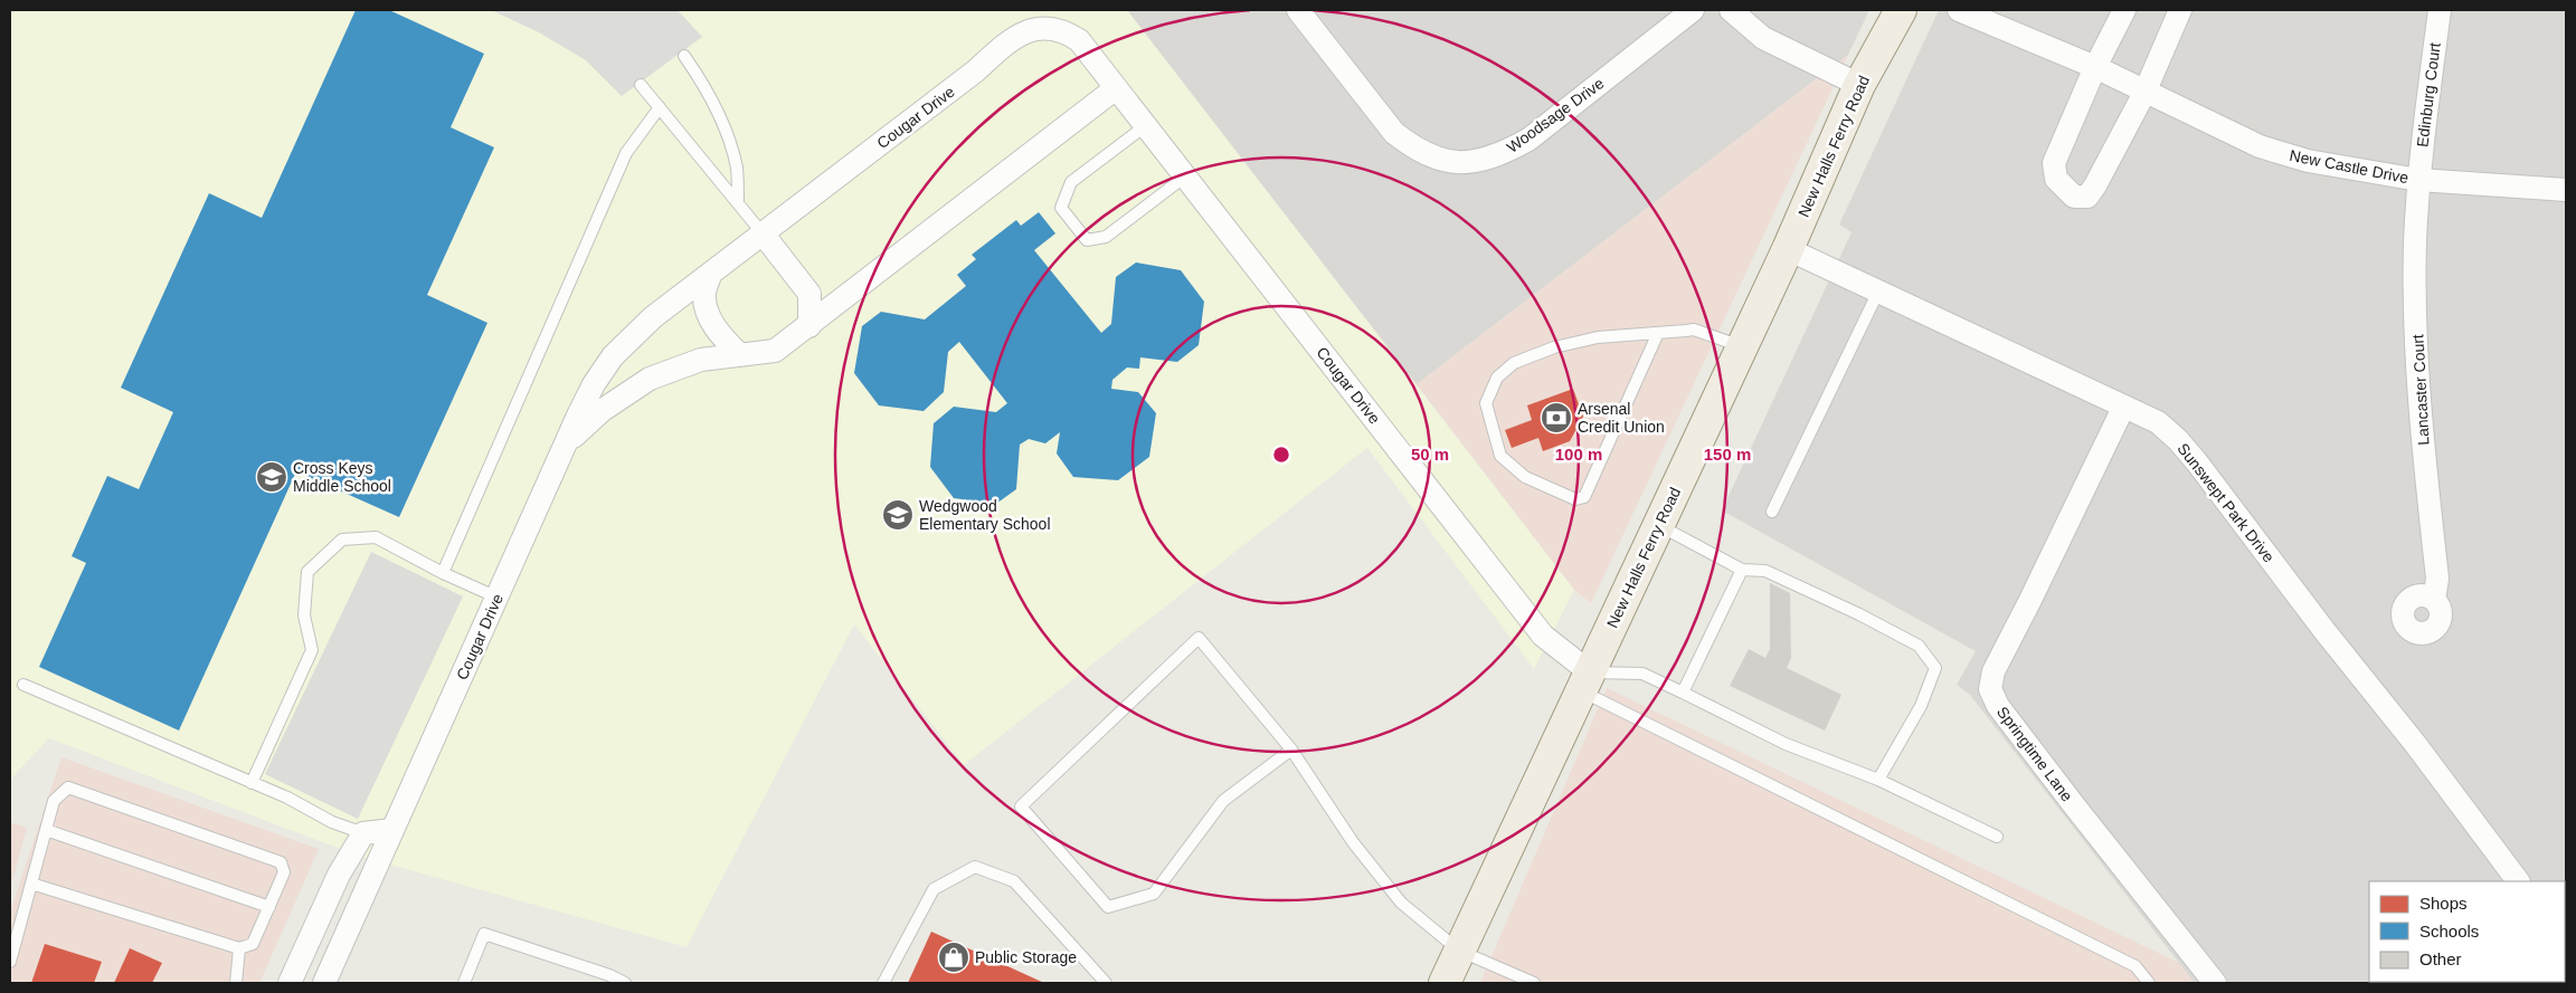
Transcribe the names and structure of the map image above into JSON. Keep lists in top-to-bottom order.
{
  "streets": {
    "main road": ["New Halls Ferry Road"],
    "street": [
      "Edinburg Court",
      "Woodsage Drive",
      "Cougar Drive",
      "New Castle Drive",
      "Lancaster Court",
      "Sunswept Park Drive",
      "Springtime Lane"
    ]
  },
  "crossings": [
    ["Edinburg Court", "New Castle Drive"],
    ["Edinburg Court", "Lancaster Court"],
    ["Cougar Drive", "New Halls Ferry Road"],
    ["New Halls Ferry Road", "Sunswept Park Drive"],
    ["New Castle Drive", "Lancaster Court"],
    ["Sunswept Park Drive", "Springtime Lane"]
  ],
  "places": {
    "bank": ["Arsenal Credit Union"],
    "school or university": ["Cross Keys Middle School", "Wedgwood Elementary School"],
    "shop": ["Public Storage"]
  },
  "legend": ["Shops", "Schools", "Other"],
  "rings": ["50 m", "100 m", "150 m"]
}
